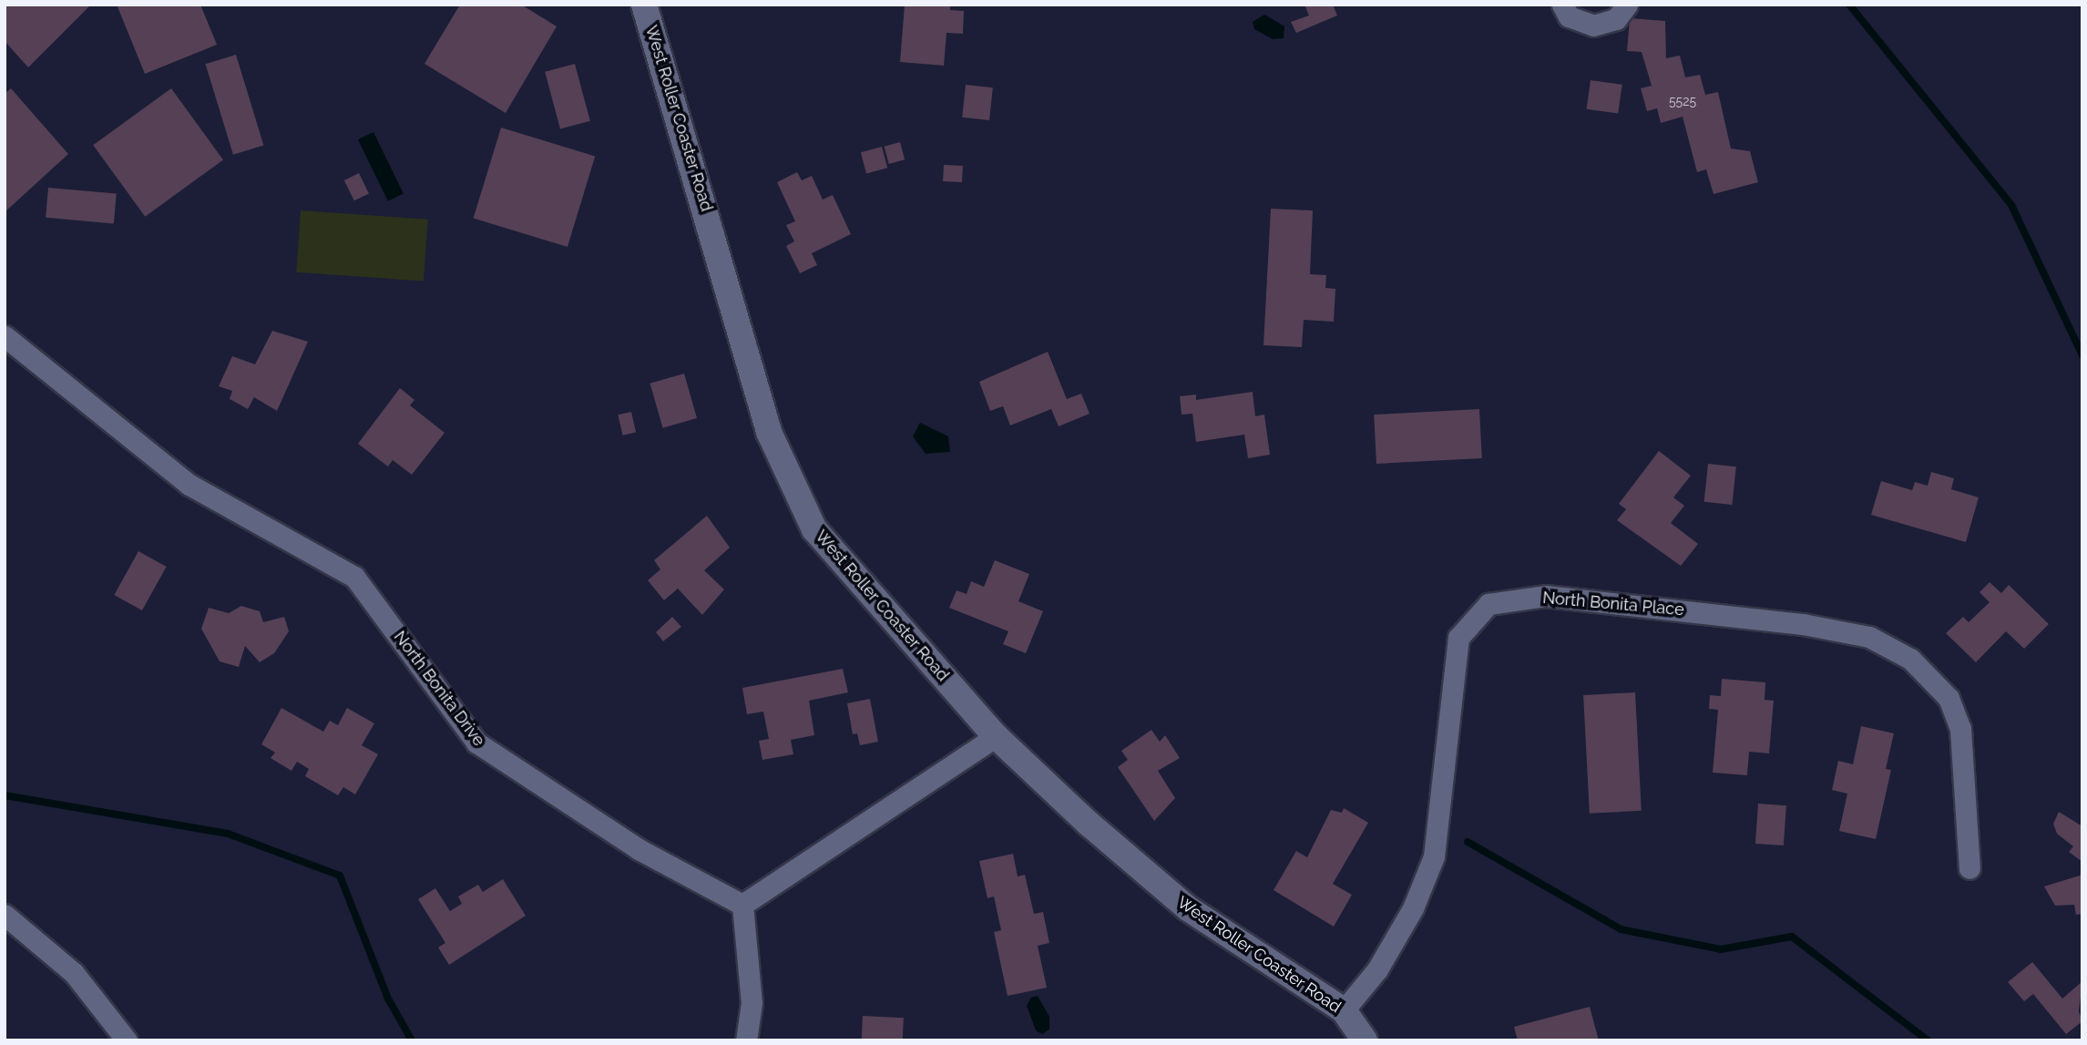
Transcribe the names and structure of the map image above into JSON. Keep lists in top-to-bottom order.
{
  "streets": {
    "street": ["West Roller Coaster Road", "North Bonita Place", "North Bonita Drive"]
  },
  "crossings": [
    ["West Roller Coaster Road", "North Bonita Place"]
  ],
  "house_numbers": ["5525"]
}
